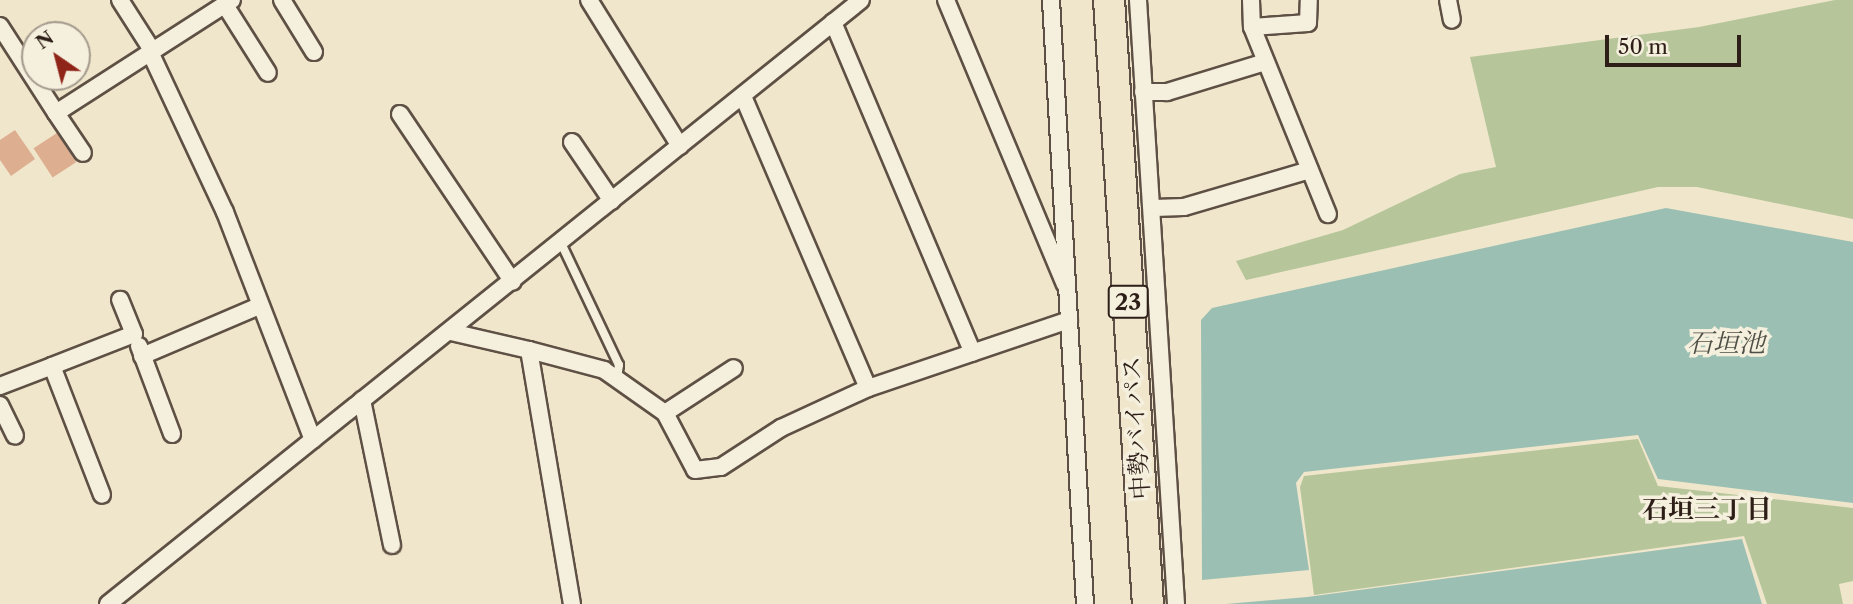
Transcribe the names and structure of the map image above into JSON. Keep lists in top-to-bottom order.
{
  "streets": {
    "highway": ["23", "中勢バイパス"]
  },
  "districts": ["石垣三丁目"],
  "water": ["石垣池"],
  "scale_bar": "50 m",
  "north": "top left"
}
